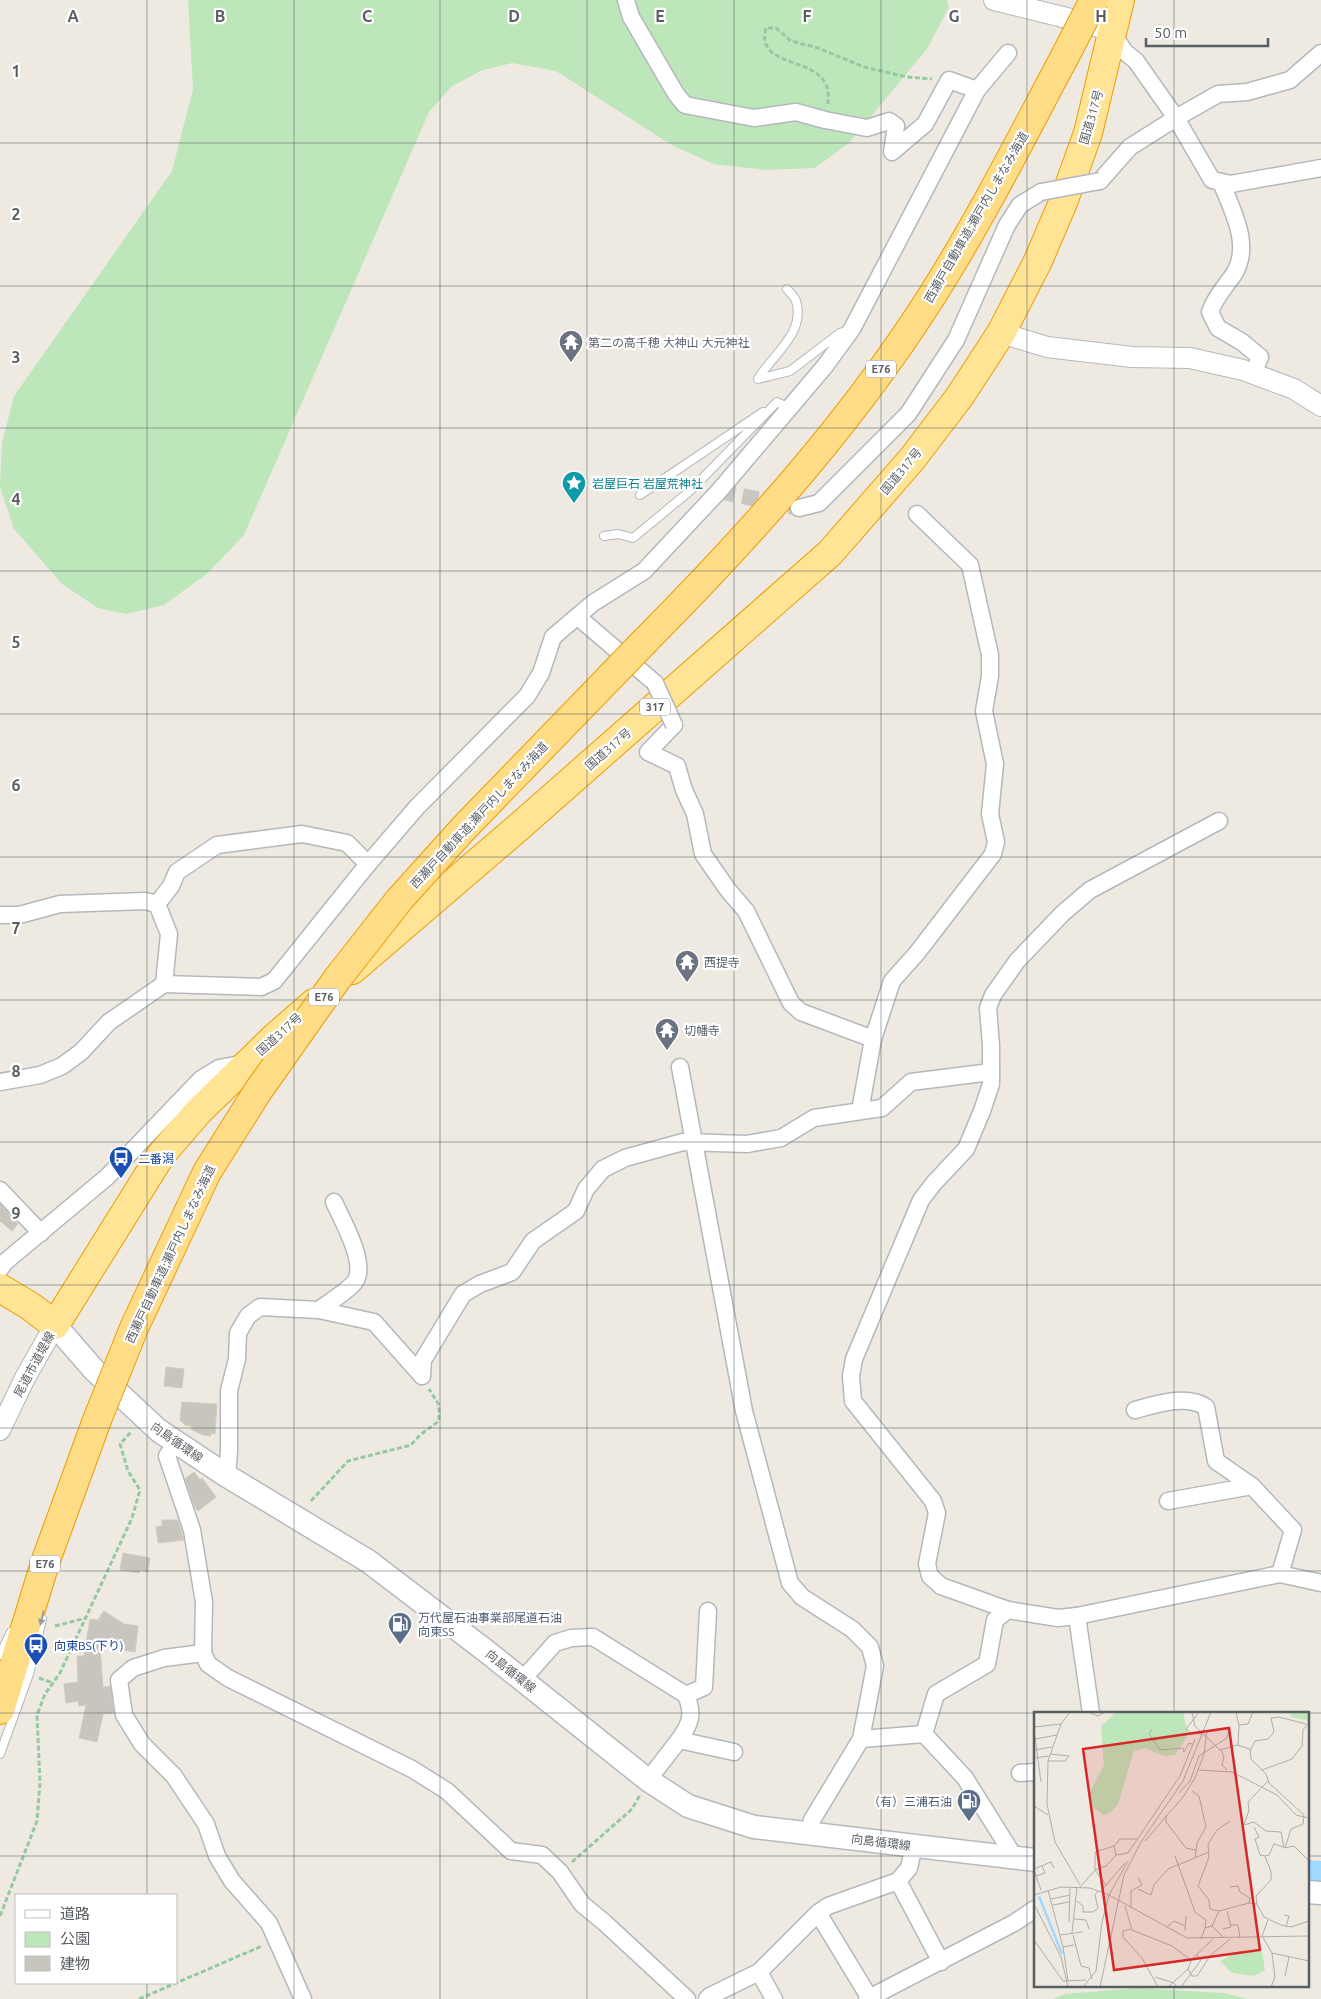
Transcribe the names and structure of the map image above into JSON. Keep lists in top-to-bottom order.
{
  "streets": {
    "highway": [
      "国道317号",
      "西瀬戸自動車道;瀬戸内しまなみ海道",
      "E76",
      "317"
    ],
    "main road": ["向島循環線"],
    "street": ["尾道市道堤線"]
  },
  "crossings": [
    ["国道317号", "尾道市道堤線"],
    ["国道317号", "向島循環線"],
    ["尾道市道堤線", "向島循環線"]
  ],
  "places": {
    "temple": ["第二の高千穂 大神山 大元神社", "西提寺", "切幡寺"],
    "place": ["岩屋巨石 岩屋荒神社"],
    "bus stop": ["二番潟", "向東BS(下り)"],
    "fuel station": ["万代屋石油事業部尾道石油 向東SS", "（有）三浦石油"]
  },
  "legend": ["道路", "公園", "建物"],
  "scale_bar": "50 m",
  "grid": {
    "columns": [
      "A",
      "B",
      "C",
      "D",
      "E",
      "F",
      "G",
      "H"
    ],
    "rows": [
      "1",
      "2",
      "3",
      "4",
      "5",
      "6",
      "7",
      "8",
      "9"
    ]
  }
}
